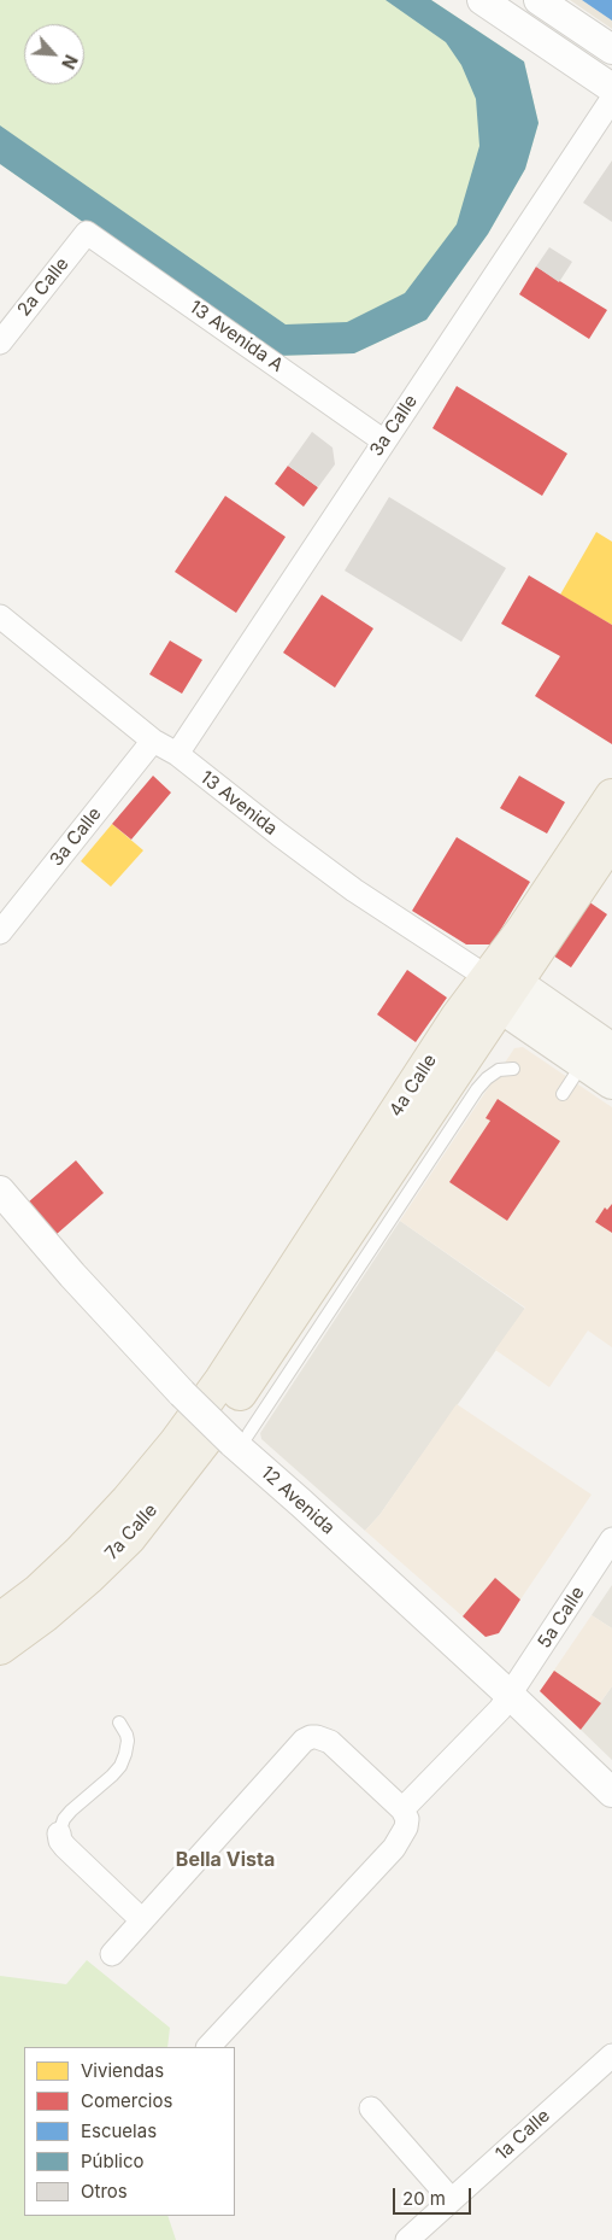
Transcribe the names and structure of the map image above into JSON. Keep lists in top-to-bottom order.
{
  "streets": {
    "main road": ["13 Avenida", "4a Calle", "7a Calle"],
    "street": [
      "2a Calle",
      "13 Avenida A",
      "3a Calle",
      "12 Avenida",
      "5a Calle",
      "1a Calle"
    ]
  },
  "crossings": [
    ["2a Calle", "13 Avenida A"],
    ["13 Avenida A", "3a Calle"],
    ["3a Calle", "13 Avenida"],
    ["13 Avenida", "4a Calle"],
    ["4a Calle", "7a Calle"],
    ["12 Avenida", "5a Calle"]
  ],
  "districts": ["Bella Vista"],
  "legend": [
    "Viviendas",
    "Comercios",
    "Escuelas",
    "Público",
    "Otros"
  ],
  "scale_bar": "20 m",
  "north": "bottom right"
}
